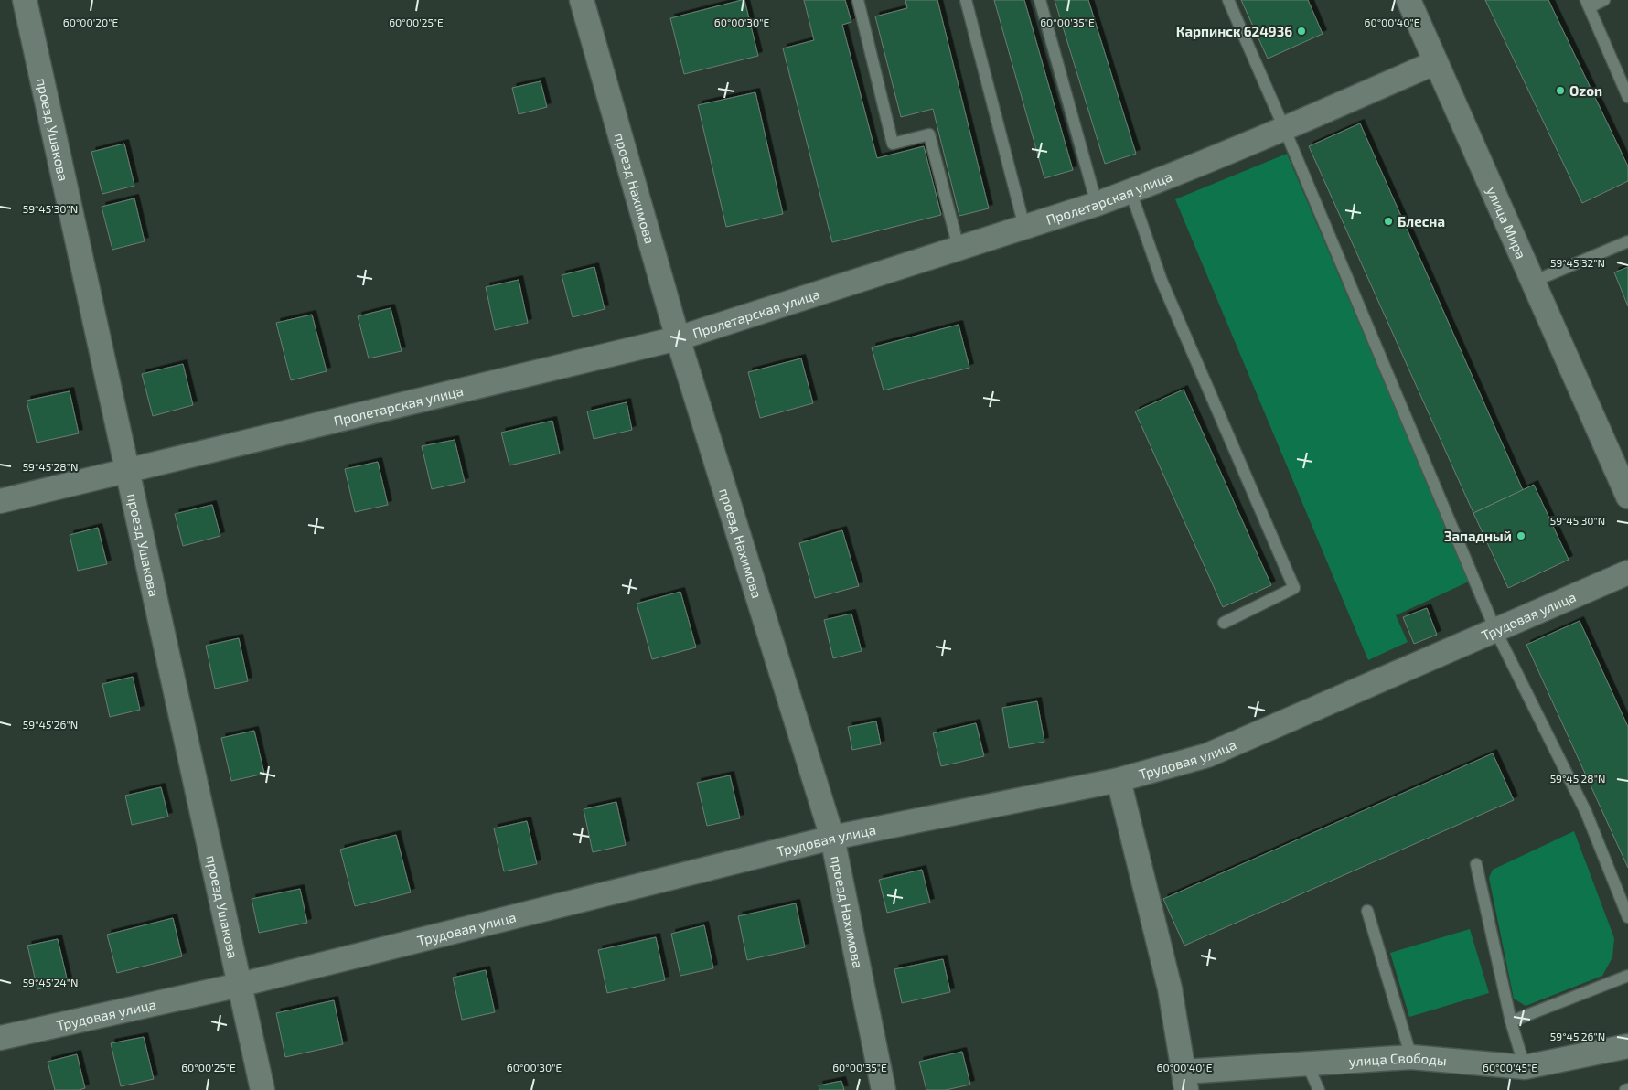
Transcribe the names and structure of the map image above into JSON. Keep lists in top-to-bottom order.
{
  "streets": {
    "street": [
      "проезд Ушакова",
      "проезд Нахимова",
      "Пролетарская улица",
      "улица Мира",
      "Трудовая улица",
      "улица Свободы"
    ]
  },
  "crossings": [
    ["проезд Ушакова", "Пролетарская улица"],
    ["проезд Ушакова", "Трудовая улица"],
    ["проезд Нахимова", "Пролетарская улица"],
    ["проезд Нахимова", "Трудовая улица"],
    ["Пролетарская улица", "улица Мира"]
  ],
  "places": [
    "Карпинск 624936",
    "Ozon",
    "Блесна",
    "Западный"
  ],
  "coordinates": [
    "60°00'25\"E",
    "60°00'30\"E",
    "60°00'35\"E",
    "60°00'40\"E",
    "60°00'20\"E",
    "59°45'30\"N",
    "59°45'32\"N",
    "59°45'28\"N",
    "59°45'26\"N",
    "59°45'24\"N",
    "60°00'45\"E"
  ]
}
